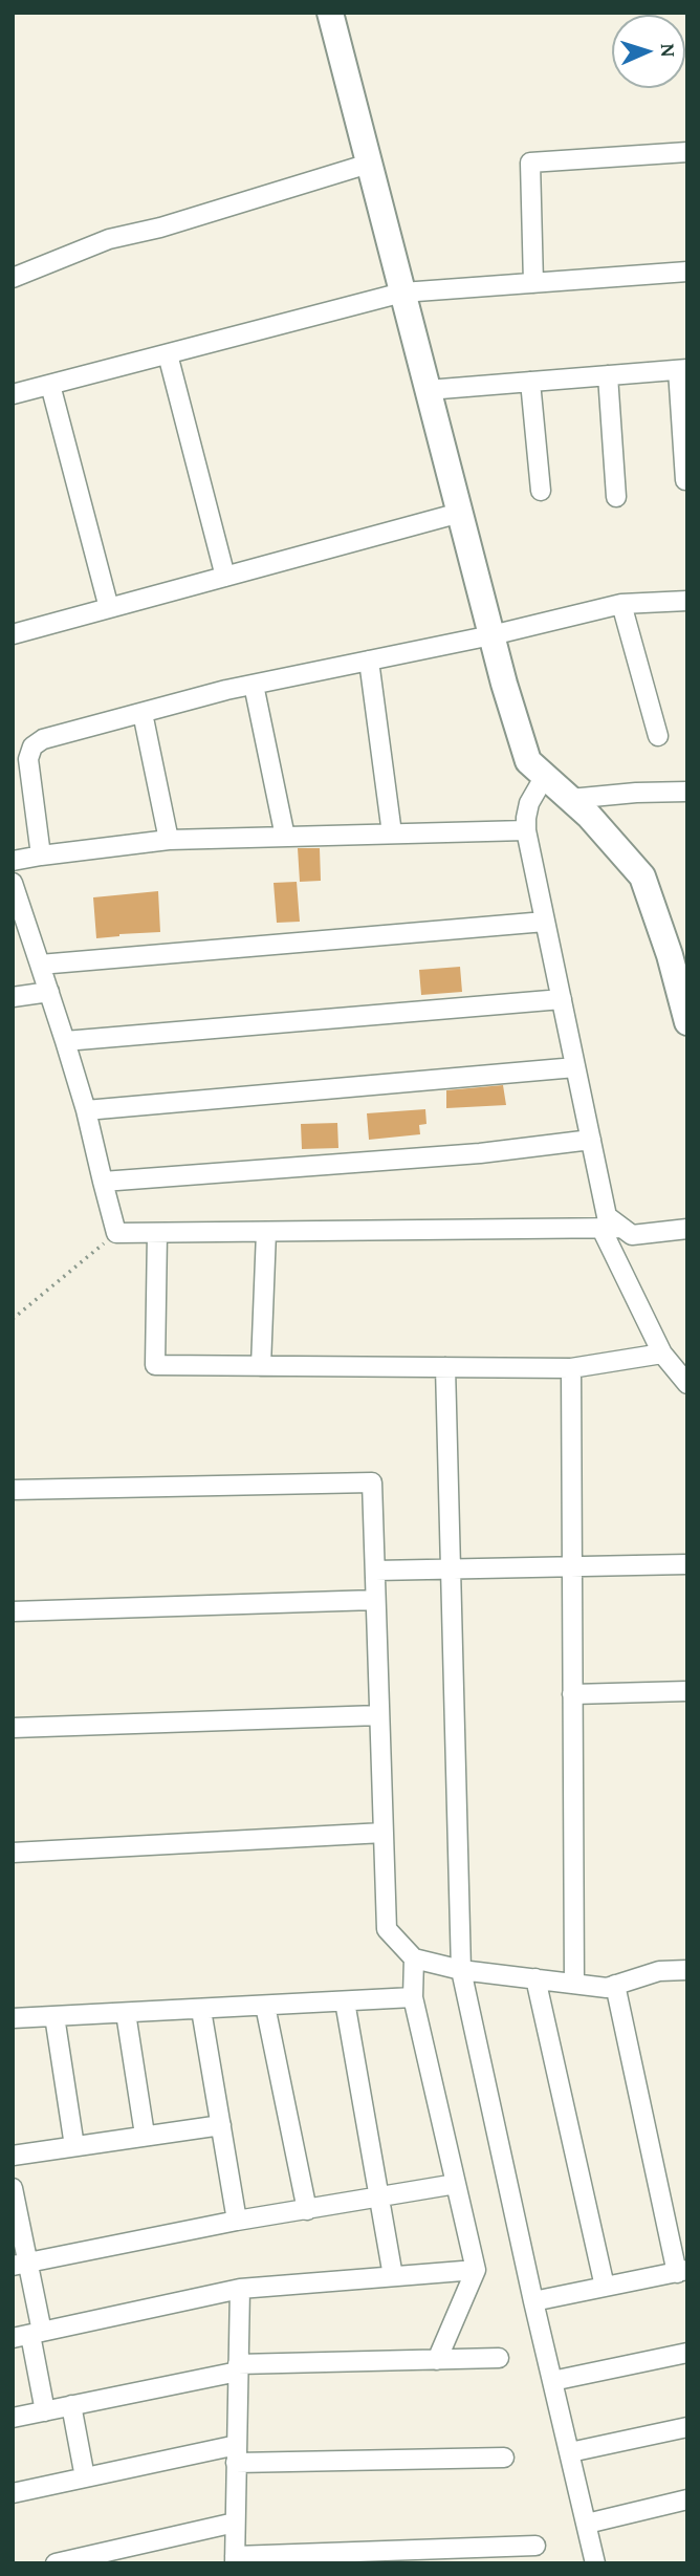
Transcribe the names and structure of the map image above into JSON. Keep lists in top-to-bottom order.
{
  "north": "right"
}
